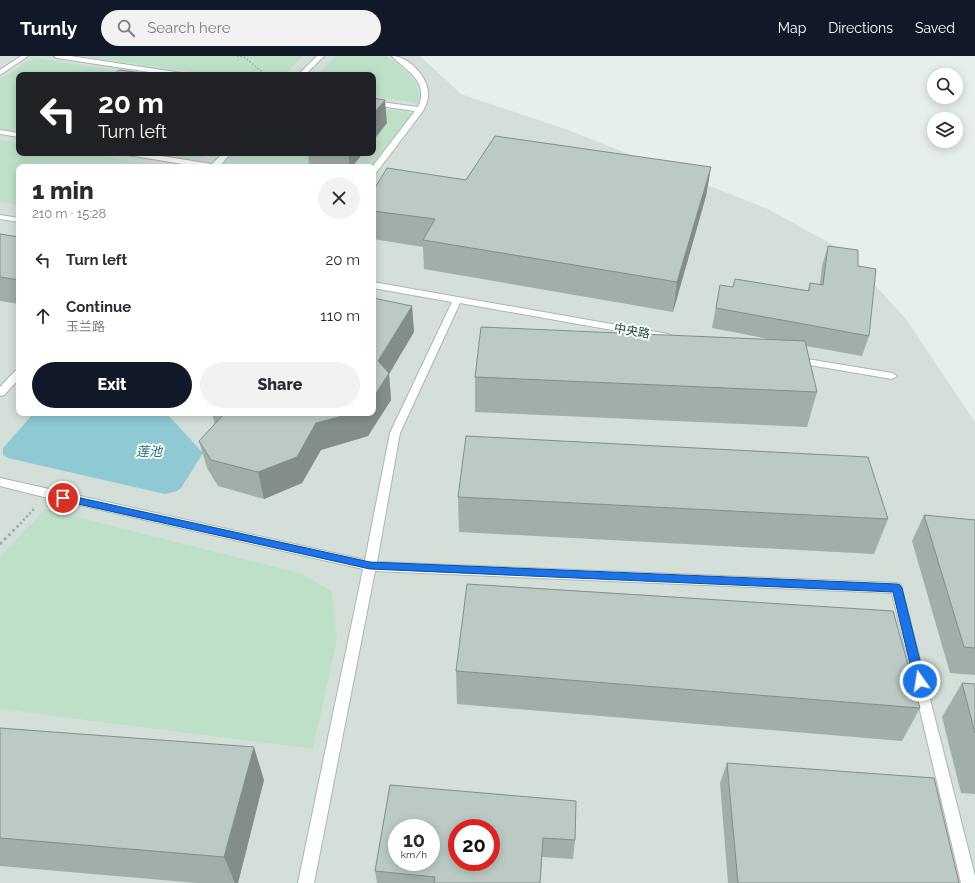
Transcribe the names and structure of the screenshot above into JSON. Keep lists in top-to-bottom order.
{
  "streets": {
    "lane": ["中央路"]
  },
  "water": ["莲池"],
  "page": {
    "header": "Turnly",
    "search": "Search here",
    "nav": ["Map", "Directions", "Saved"],
    "turn": ["20 m", "Turn left"],
    "heading": ["1 min", "210 m · 15:28"],
    "list": [
      {
        "name": "Turn left",
        "value": "20 m"
      },
      {
        "name": "Continue",
        "note": "玉兰路",
        "value": "110 m"
      }
    ],
    "buttons": ["Exit", "Share"],
    "speed": "10 km/h",
    "limit": "20"
  }
}
